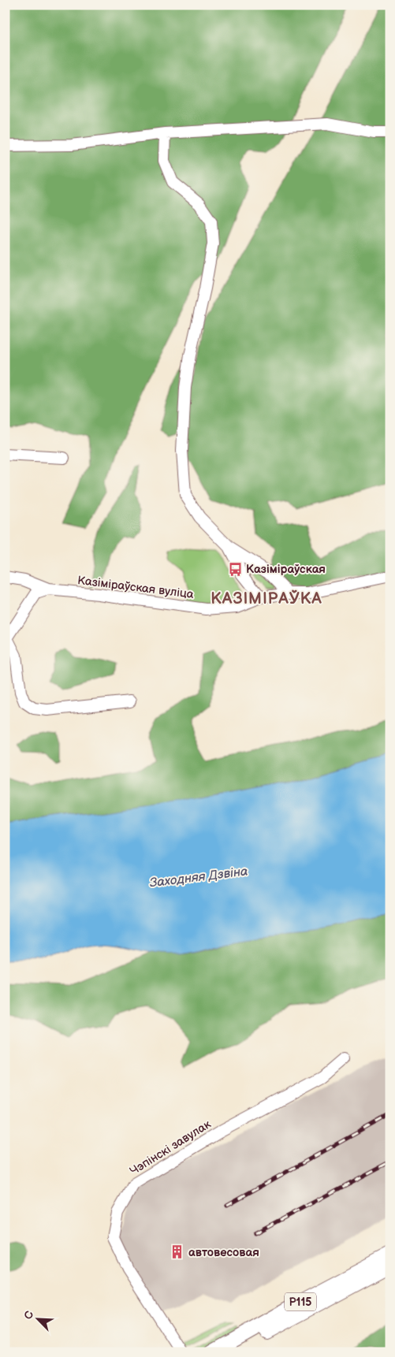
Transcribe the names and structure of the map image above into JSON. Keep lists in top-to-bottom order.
{
  "streets": {
    "main road": ["Р115"],
    "street": ["Казіміраўская вуліца", "Чэпінскі завулак"]
  },
  "districts": ["КАЗІМІРАЎКА"],
  "water": ["Заходняя Дзвіна"],
  "places": {
    "bus stop": ["Казіміраўская"],
    "building": ["автовесовая"]
  },
  "north": "top left"
}
